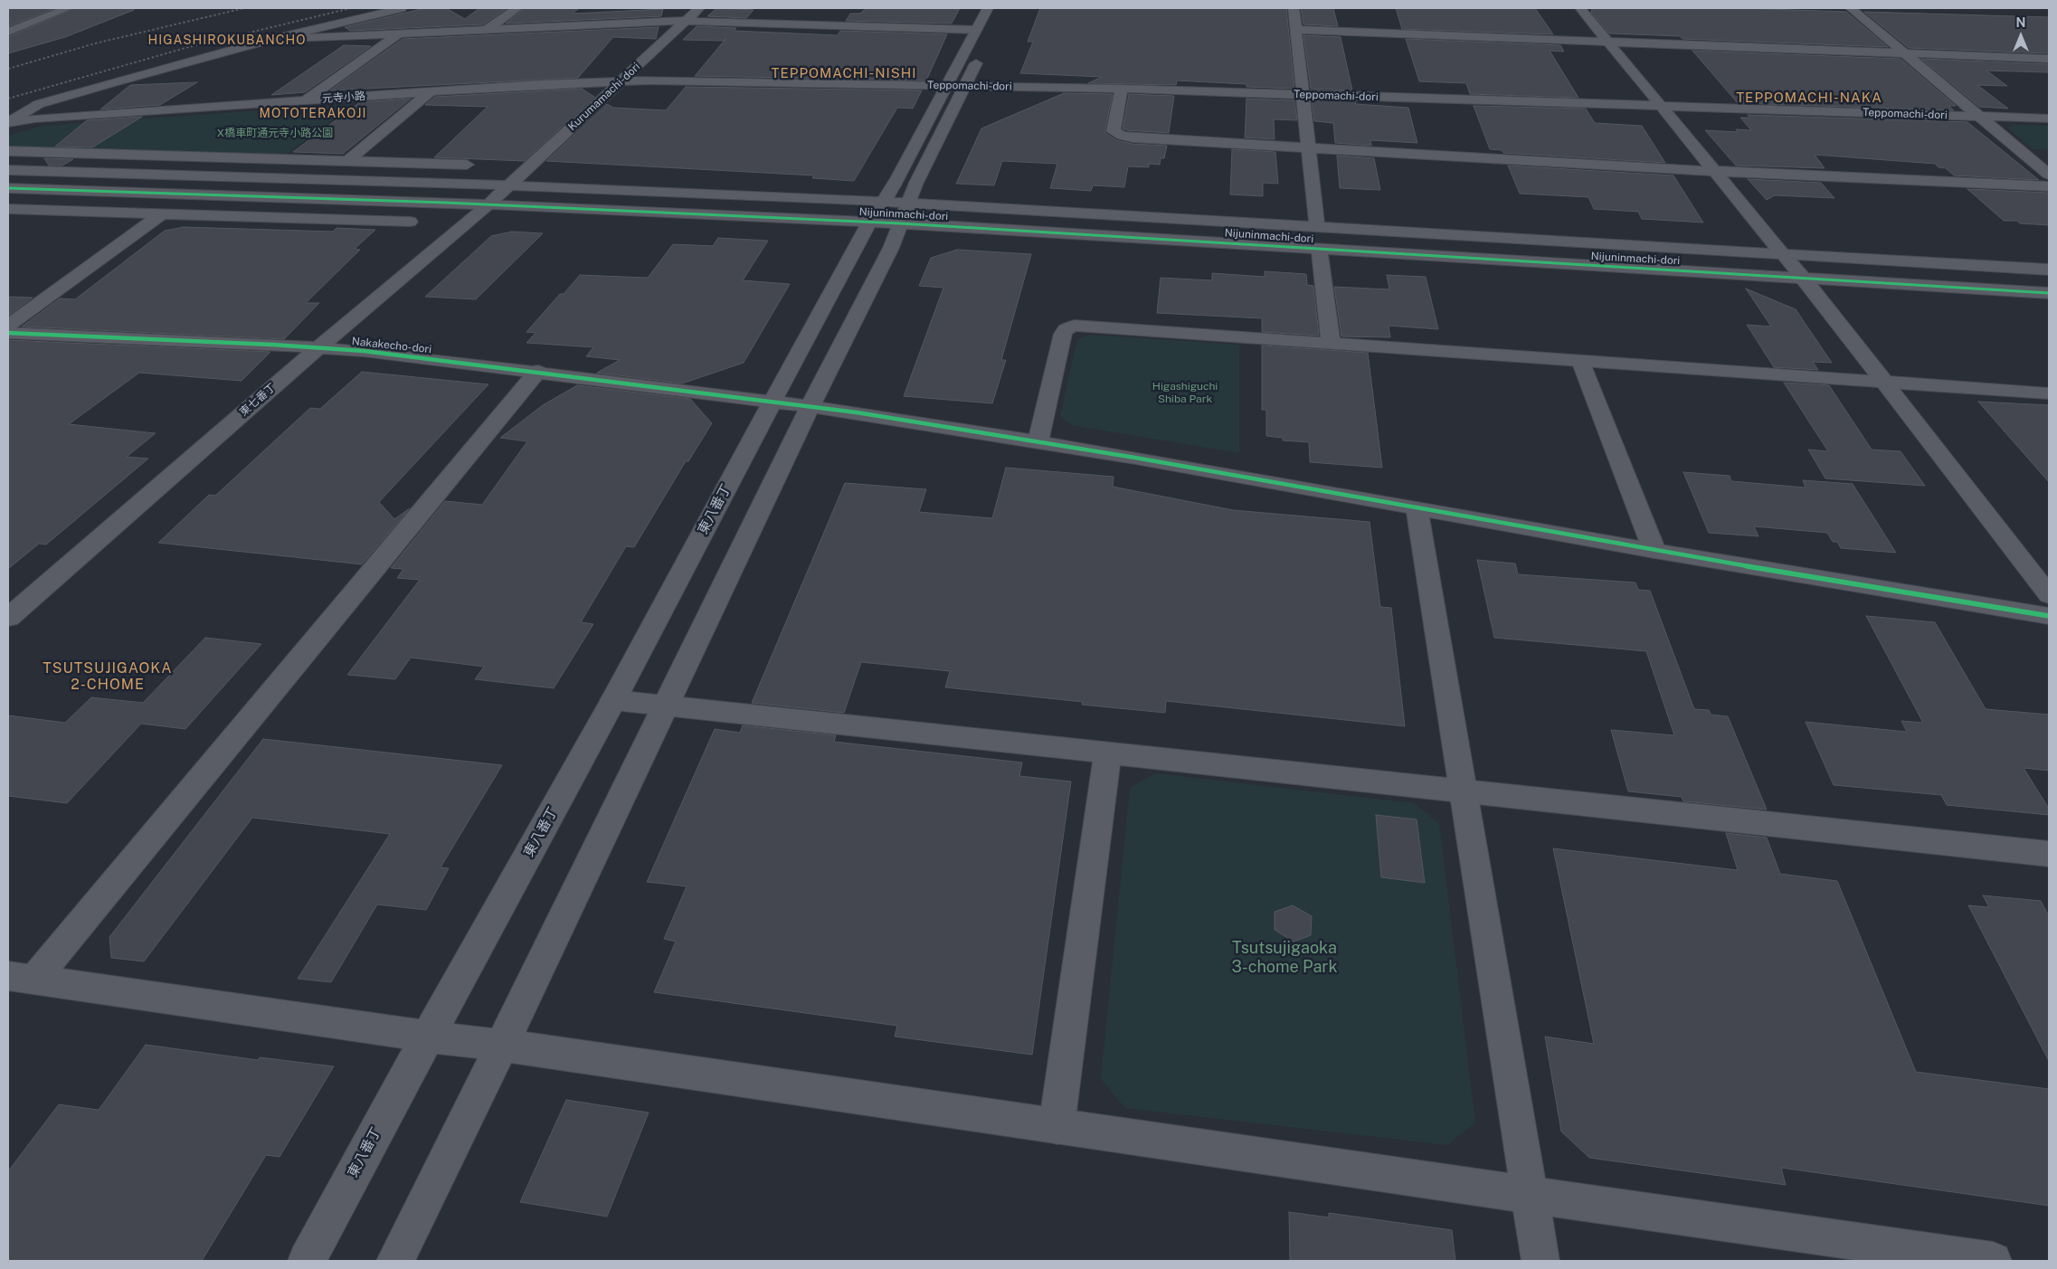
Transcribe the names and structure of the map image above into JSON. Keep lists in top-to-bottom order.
{
  "streets": {
    "street": [
      "Teppomachi-dori",
      "Kurumamachi-dori",
      "元寺小路",
      "Nijuninmachi-dori",
      "Nakakecho-dori",
      "東七番丁",
      "東八番丁"
    ]
  },
  "crossings": [
    ["Teppomachi-dori", "Kurumamachi-dori"],
    ["Teppomachi-dori", "元寺小路"],
    ["Teppomachi-dori", "東八番丁"],
    ["Kurumamachi-dori", "元寺小路"],
    ["Kurumamachi-dori", "Nijuninmachi-dori"],
    ["Kurumamachi-dori", "東七番丁"],
    ["Nijuninmachi-dori", "東七番丁"],
    ["Nijuninmachi-dori", "東八番丁"],
    ["Nakakecho-dori", "東七番丁"],
    ["Nakakecho-dori", "東八番丁"]
  ],
  "districts": [
    "HIGASHIROKUBANCHO",
    "TEPPOMACHI-NISHI",
    "TEPPOMACHI-NAKA",
    "MOTOTERAKOJI",
    "TSUTSUJIGAOKA 2-CHOME"
  ],
  "parks": ["X橋車町通元寺小路公園", "Higashiguchi Shiba Park", "Tsutsujigaoka 3-chome Park"],
  "north": "top"
}
